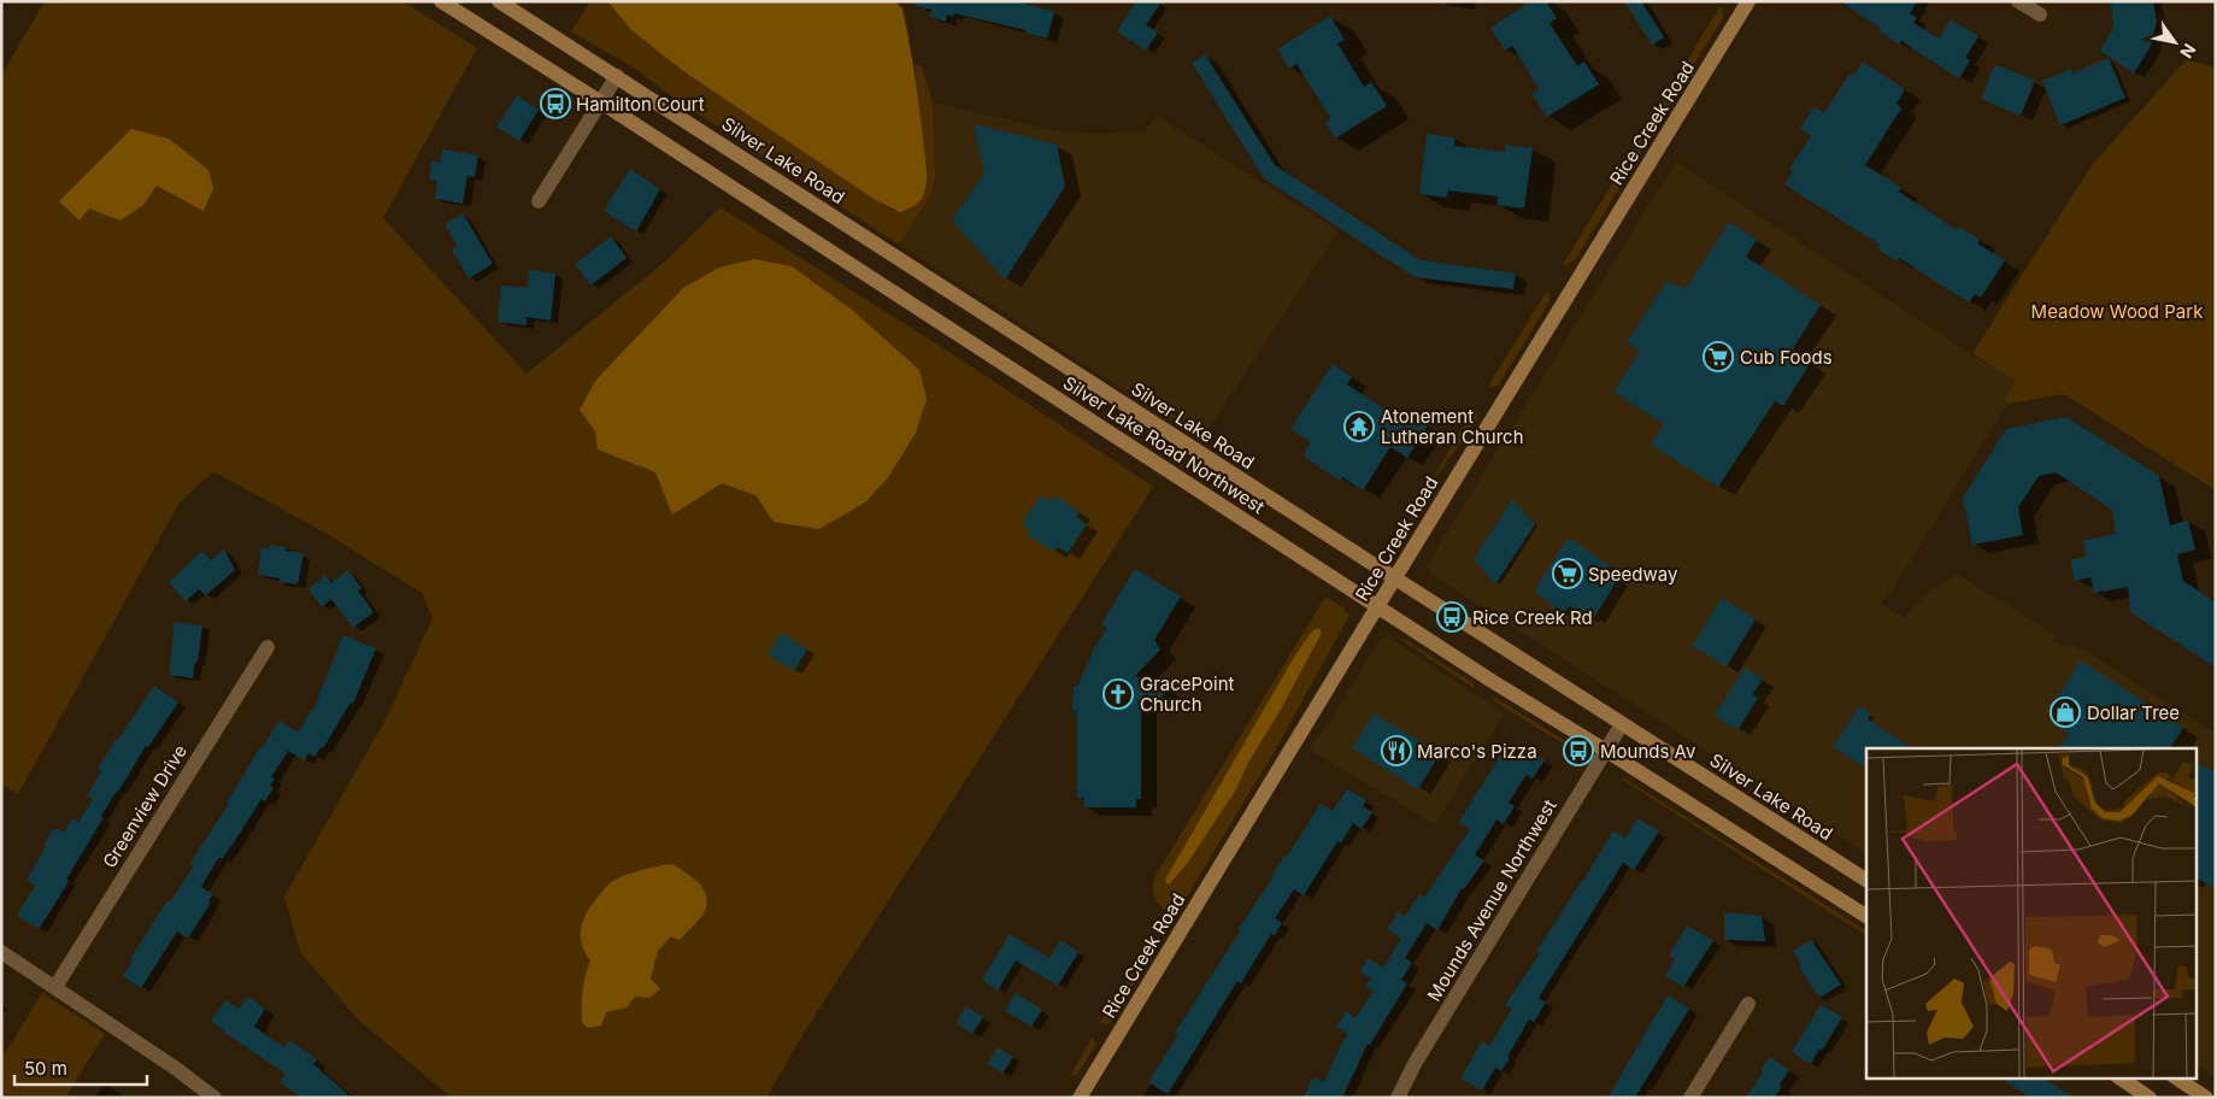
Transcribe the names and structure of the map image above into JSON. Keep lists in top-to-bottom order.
{
  "streets": {
    "main road": ["Rice Creek Road", "Silver Lake Road", "Silver Lake Road Northwest"],
    "street": ["Greenview Drive", "Mounds Avenue Northwest"]
  },
  "crossings": [
    ["Rice Creek Road", "Silver Lake Road"],
    ["Rice Creek Road", "Silver Lake Road Northwest"],
    ["Silver Lake Road", "Mounds Avenue Northwest"],
    ["Silver Lake Road Northwest", "Mounds Avenue Northwest"]
  ],
  "parks": ["Meadow Wood Park"],
  "places": {
    "bus stop": ["Hamilton Court", "Rice Creek Rd", "Mounds Av"],
    "supermarket": ["Cub Foods", "Speedway"],
    "temple": ["Atonement Lutheran Church"],
    "church": ["GracePoint Church"],
    "shop": ["Dollar Tree"],
    "restaurant": ["Marco's Pizza"]
  },
  "scale_bar": "50 m",
  "north": "bottom right"
}
